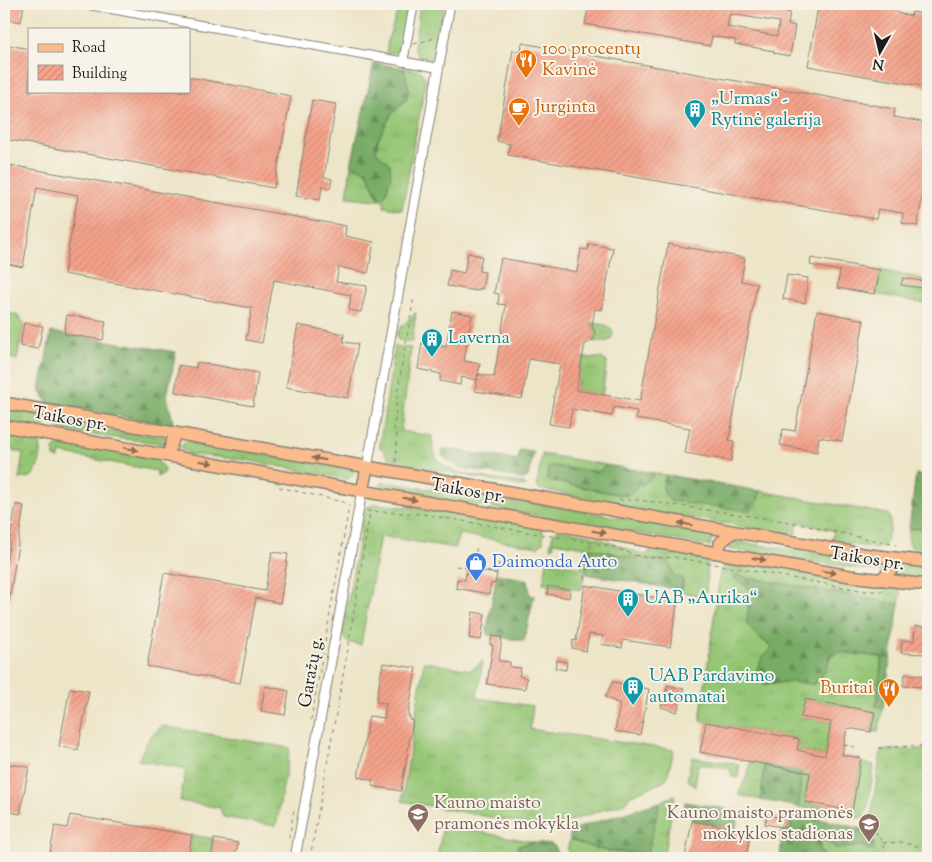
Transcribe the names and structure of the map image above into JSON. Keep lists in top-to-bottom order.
{
  "streets": {
    "main road": ["Taikos pr."],
    "street": ["Garažų g."]
  },
  "crossings": [
    ["Taikos pr.", "Garažų g."]
  ],
  "places": {
    "restaurant": ["100 procentų Kavinė", "Buritai"],
    "cafe": ["Jurginta"],
    "building": [
      "„Urmas“ - Rytinė galerija",
      "Laverna",
      "UAB „Aurika“",
      "UAB Pardavimo automatai"
    ],
    "shop": ["Daimonda Auto"],
    "school or university": ["Kauno maisto pramonės mokykla", "Kauno maisto pramonės mokyklos stadionas"]
  },
  "legend": ["Road", "Building"],
  "north": "bottom"
}
